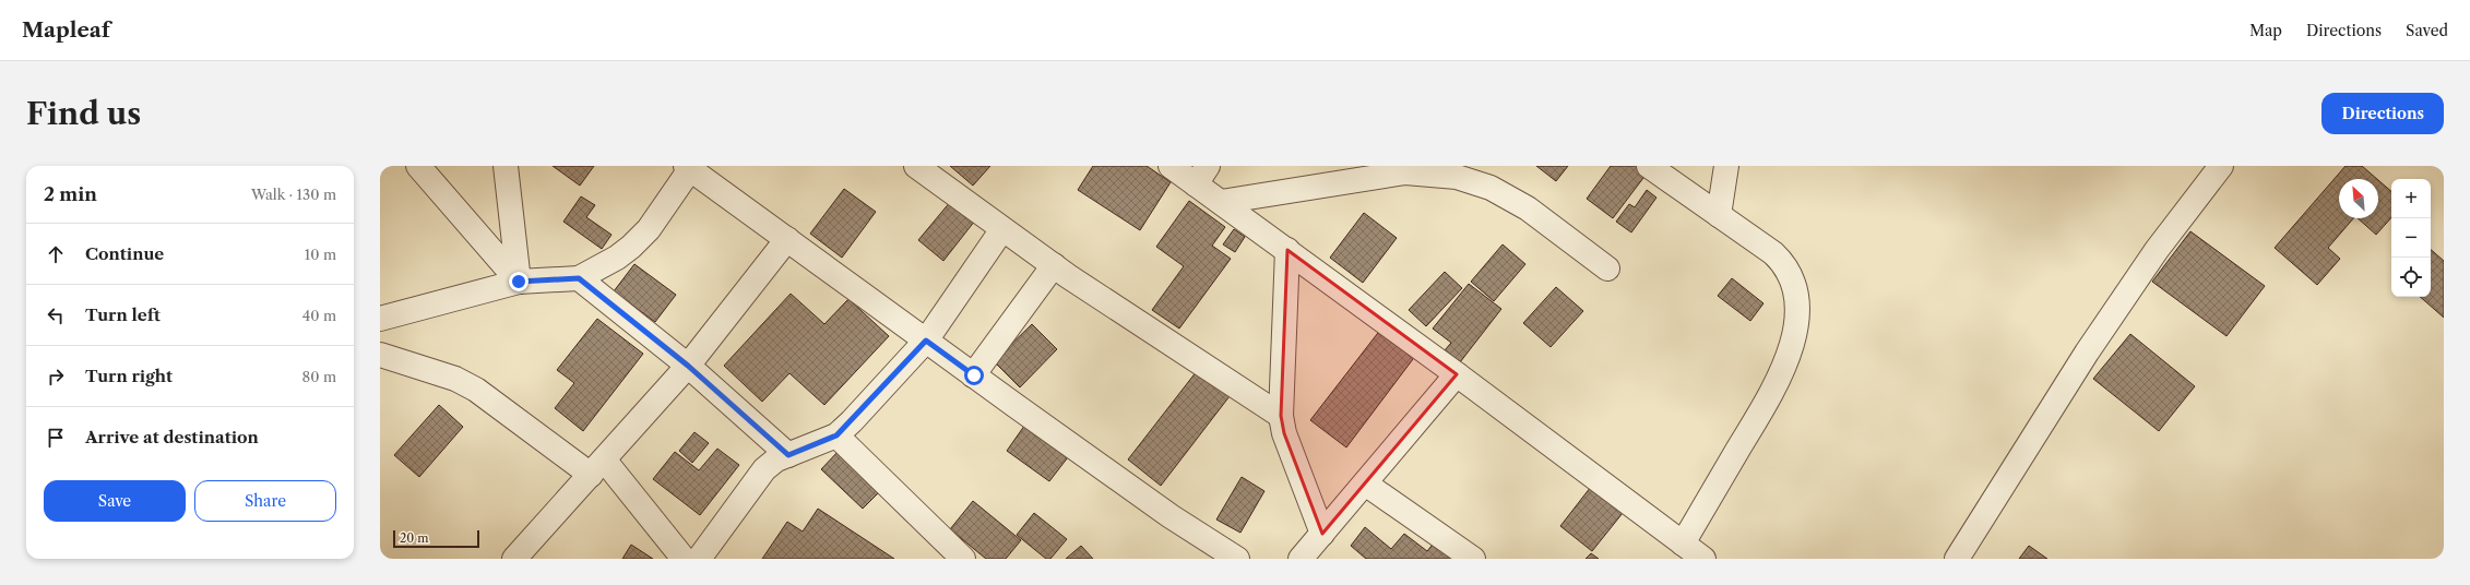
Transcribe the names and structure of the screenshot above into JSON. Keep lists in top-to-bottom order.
{
  "scale_bar": "20 m",
  "north": "top left",
  "page": {
    "header": "Mapleaf",
    "nav": ["Map", "Directions", "Saved"],
    "buttons": [
      "Directions",
      ["Save", "Share"]
    ],
    "title": "Find us",
    "heading": ["2 min", "Walk · 130 m"],
    "map_buttons": ["+", "−"],
    "list": [
      ["Continue", "10 m"],
      ["Turn left", "40 m"],
      ["Turn right", "80 m"],
      "Arrive at destination"
    ],
    "scale": "20 m"
  }
}
